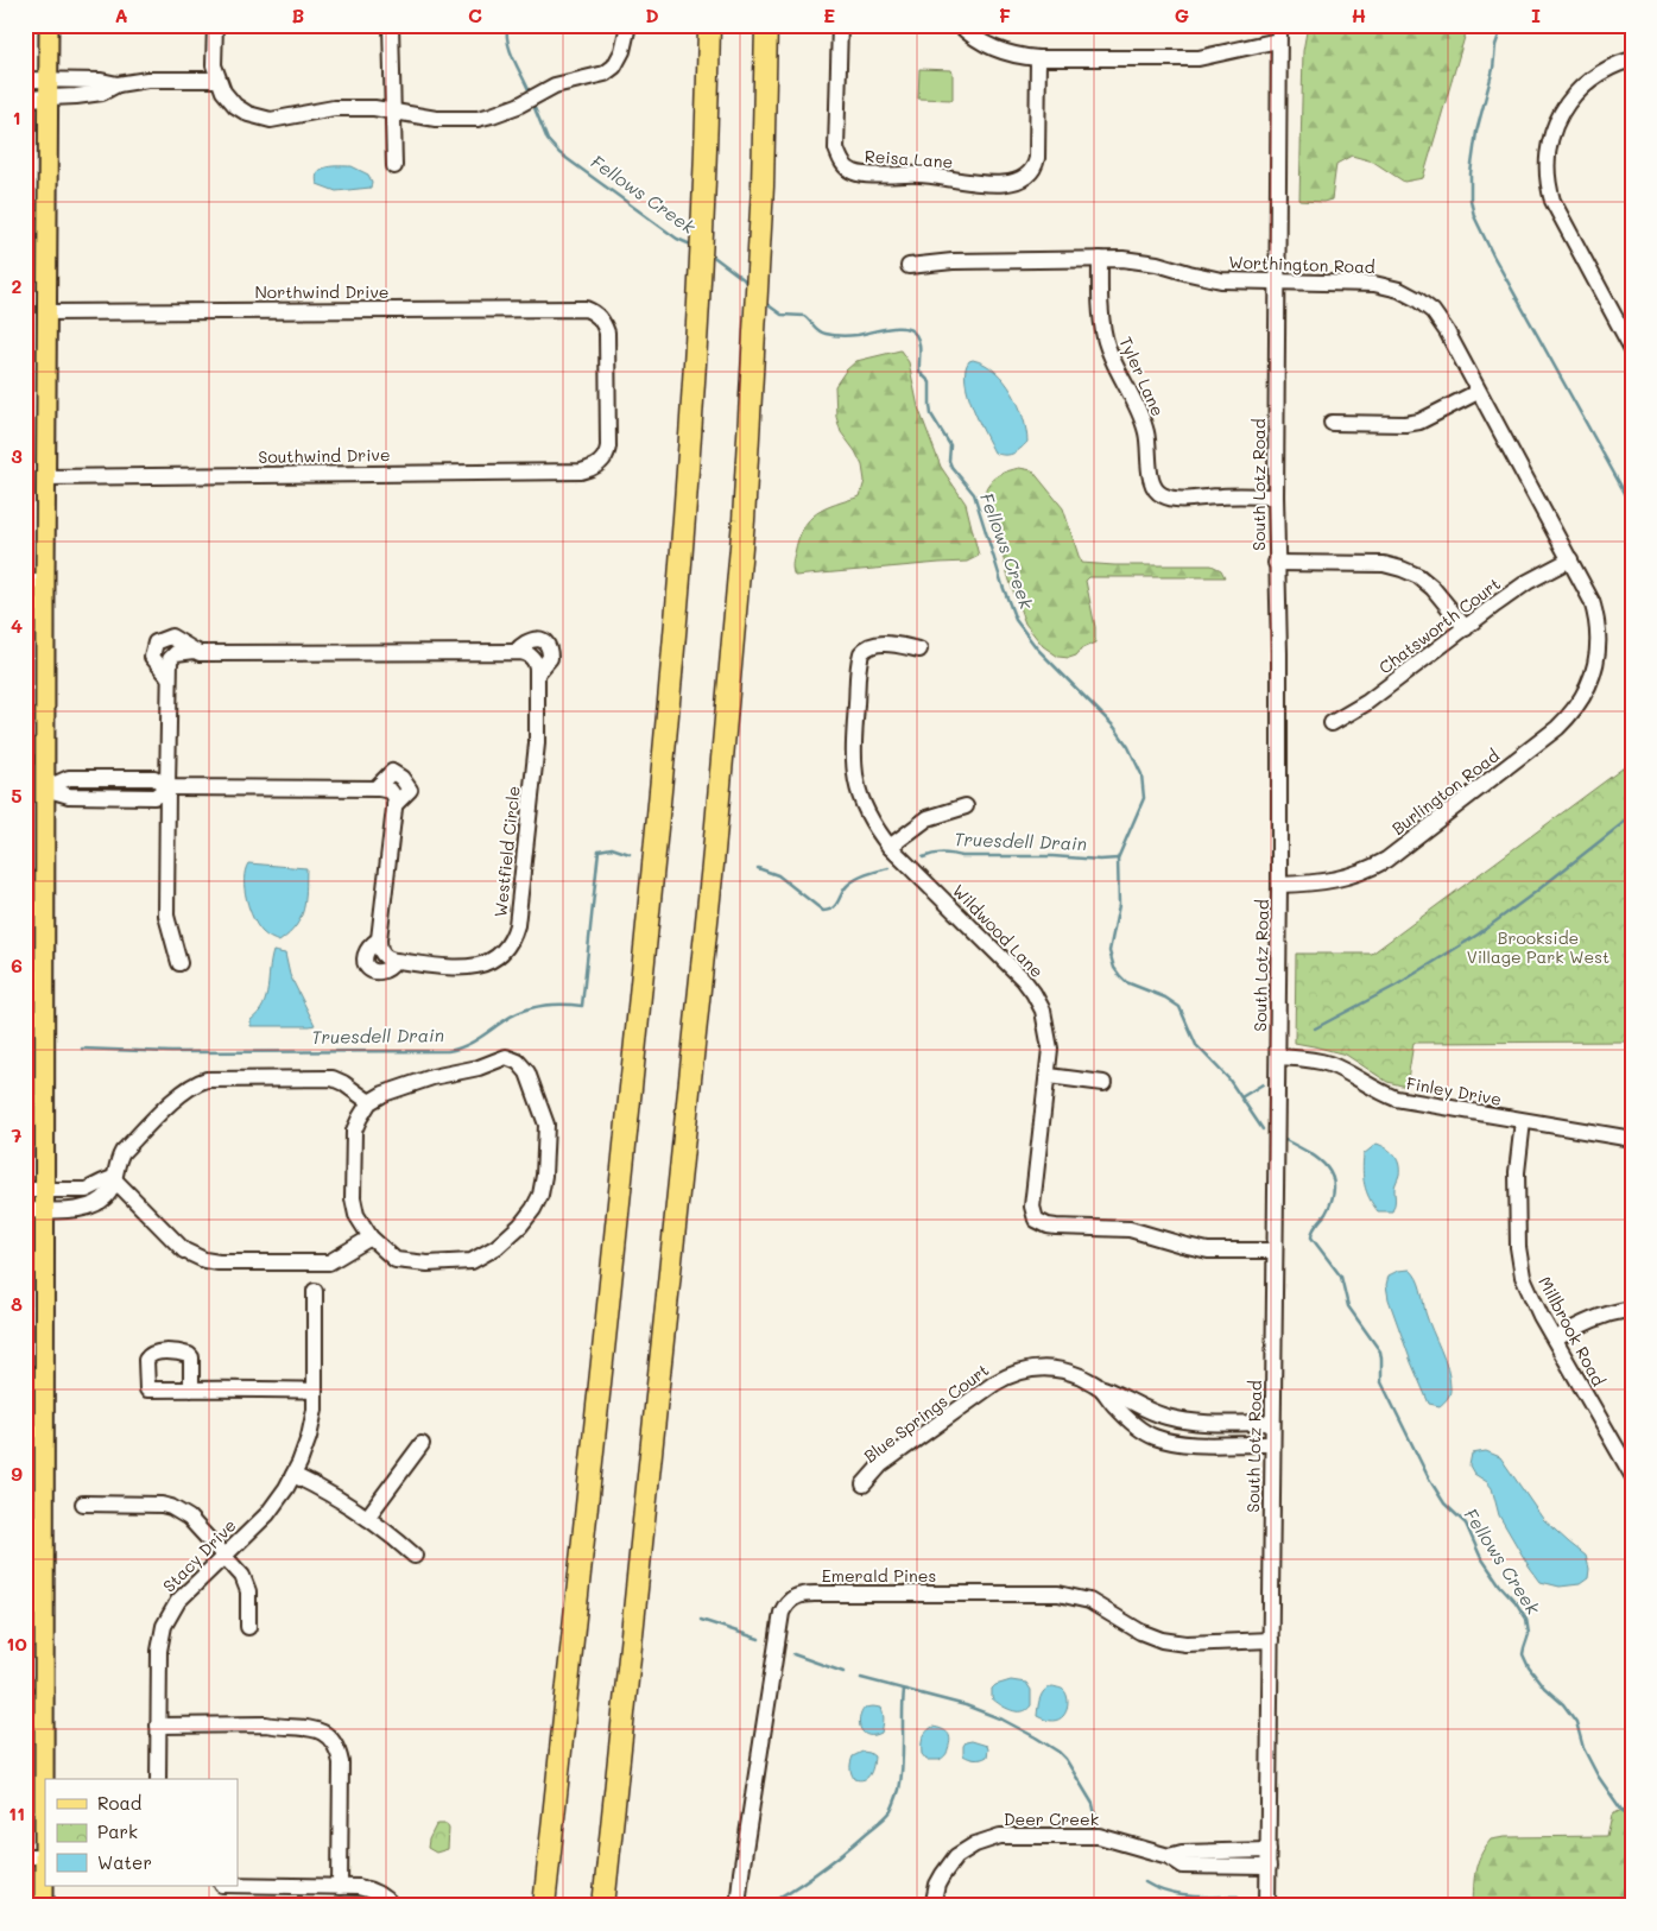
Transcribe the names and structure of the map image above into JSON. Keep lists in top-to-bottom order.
{
  "streets": {
    "street": [
      "Reisa Lane",
      "Worthington Road",
      "Northwind Drive",
      "Tyler Lane",
      "Southwind Drive",
      "South Lotz Road",
      "Chatsworth Court",
      "Burlington Road",
      "Westfield Circle",
      "Wildwood Lane",
      "Finley Drive",
      "Millbrook Road",
      "Blue Springs Court",
      "Stacy Drive",
      "Emerald Pines",
      "Deer Creek"
    ]
  },
  "crossings": [
    ["Worthington Road", "Tyler Lane"],
    ["Worthington Road", "South Lotz Road"],
    ["Worthington Road", "Chatsworth Court"],
    ["Worthington Road", "Burlington Road"],
    ["Northwind Drive", "Southwind Drive"],
    ["Tyler Lane", "South Lotz Road"],
    ["South Lotz Road", "Burlington Road"],
    ["South Lotz Road", "Wildwood Lane"],
    ["South Lotz Road", "Finley Drive"],
    ["South Lotz Road", "Blue Springs Court"],
    ["South Lotz Road", "Emerald Pines"],
    ["South Lotz Road", "Deer Creek"],
    ["Finley Drive", "Millbrook Road"]
  ],
  "water": ["Fellows Creek", "Truesdell Drain"],
  "parks": ["Brookside Village Park West"],
  "legend": ["Road", "Park", "Water"],
  "grid": {
    "columns": [
      "A",
      "B",
      "C",
      "D",
      "E",
      "F",
      "G",
      "H",
      "I"
    ],
    "rows": [
      "1",
      "2",
      "3",
      "4",
      "5",
      "6",
      "7",
      "8",
      "9",
      "10",
      "11"
    ]
  }
}
